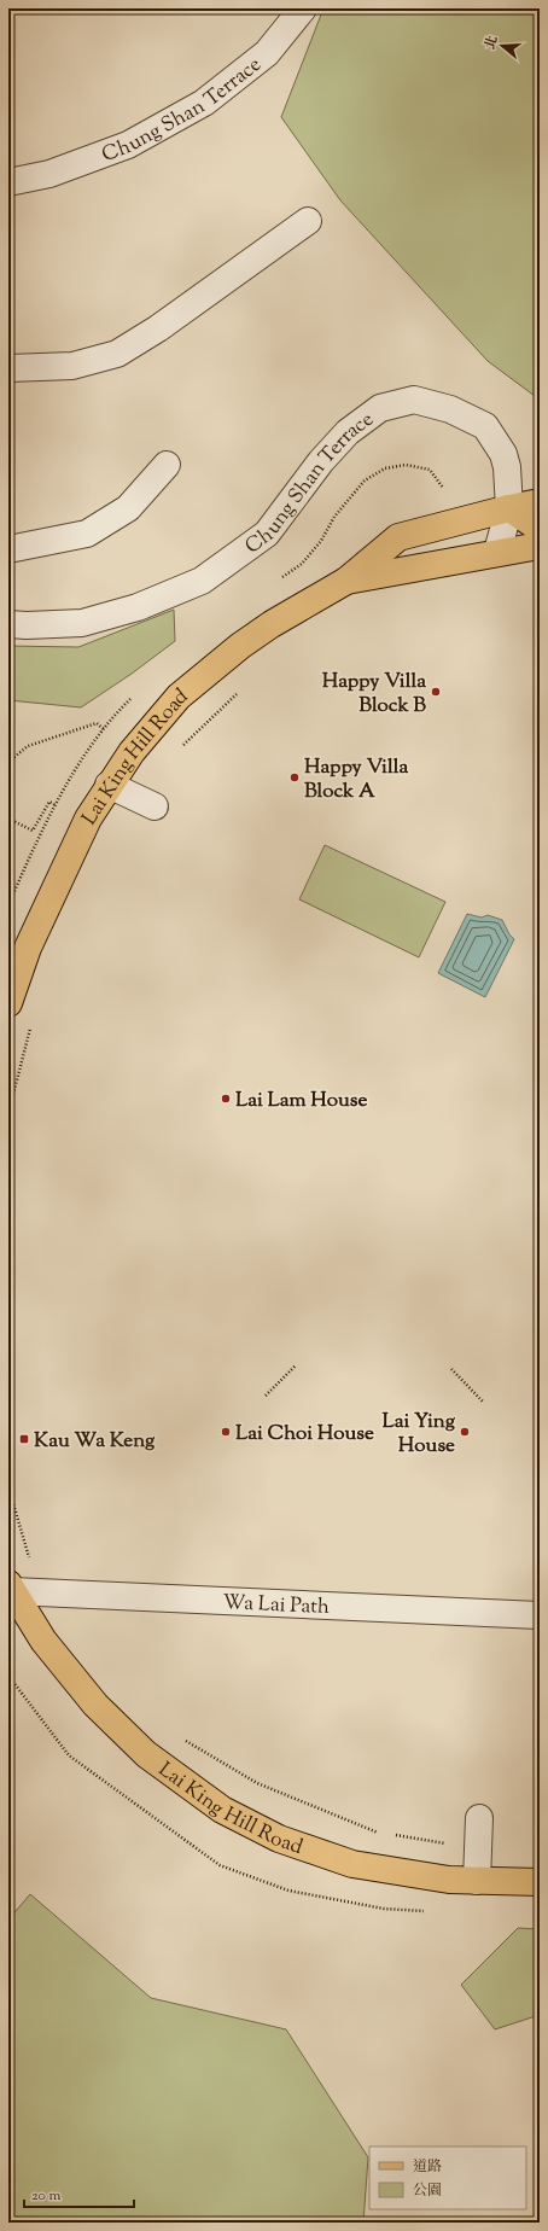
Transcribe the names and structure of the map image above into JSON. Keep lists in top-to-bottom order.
{
  "streets": {
    "main road": ["Lai King Hill Road"],
    "street": ["Chung Shan Terrace", "Wa Lai Path"]
  },
  "crossings": [
    ["Chung Shan Terrace", "Lai King Hill Road"],
    ["Lai King Hill Road", "Wa Lai Path"]
  ],
  "places": {
    "other": [
      "Happy Villa Block B",
      "Happy Villa Block A",
      "Lai Lam House",
      "Lai Choi House",
      "Lai Ying House"
    ],
    "transit": ["Kau Wa Keng"]
  },
  "legend": ["道路", "公園"],
  "scale_bar": "20 m",
  "north": "left"
}
